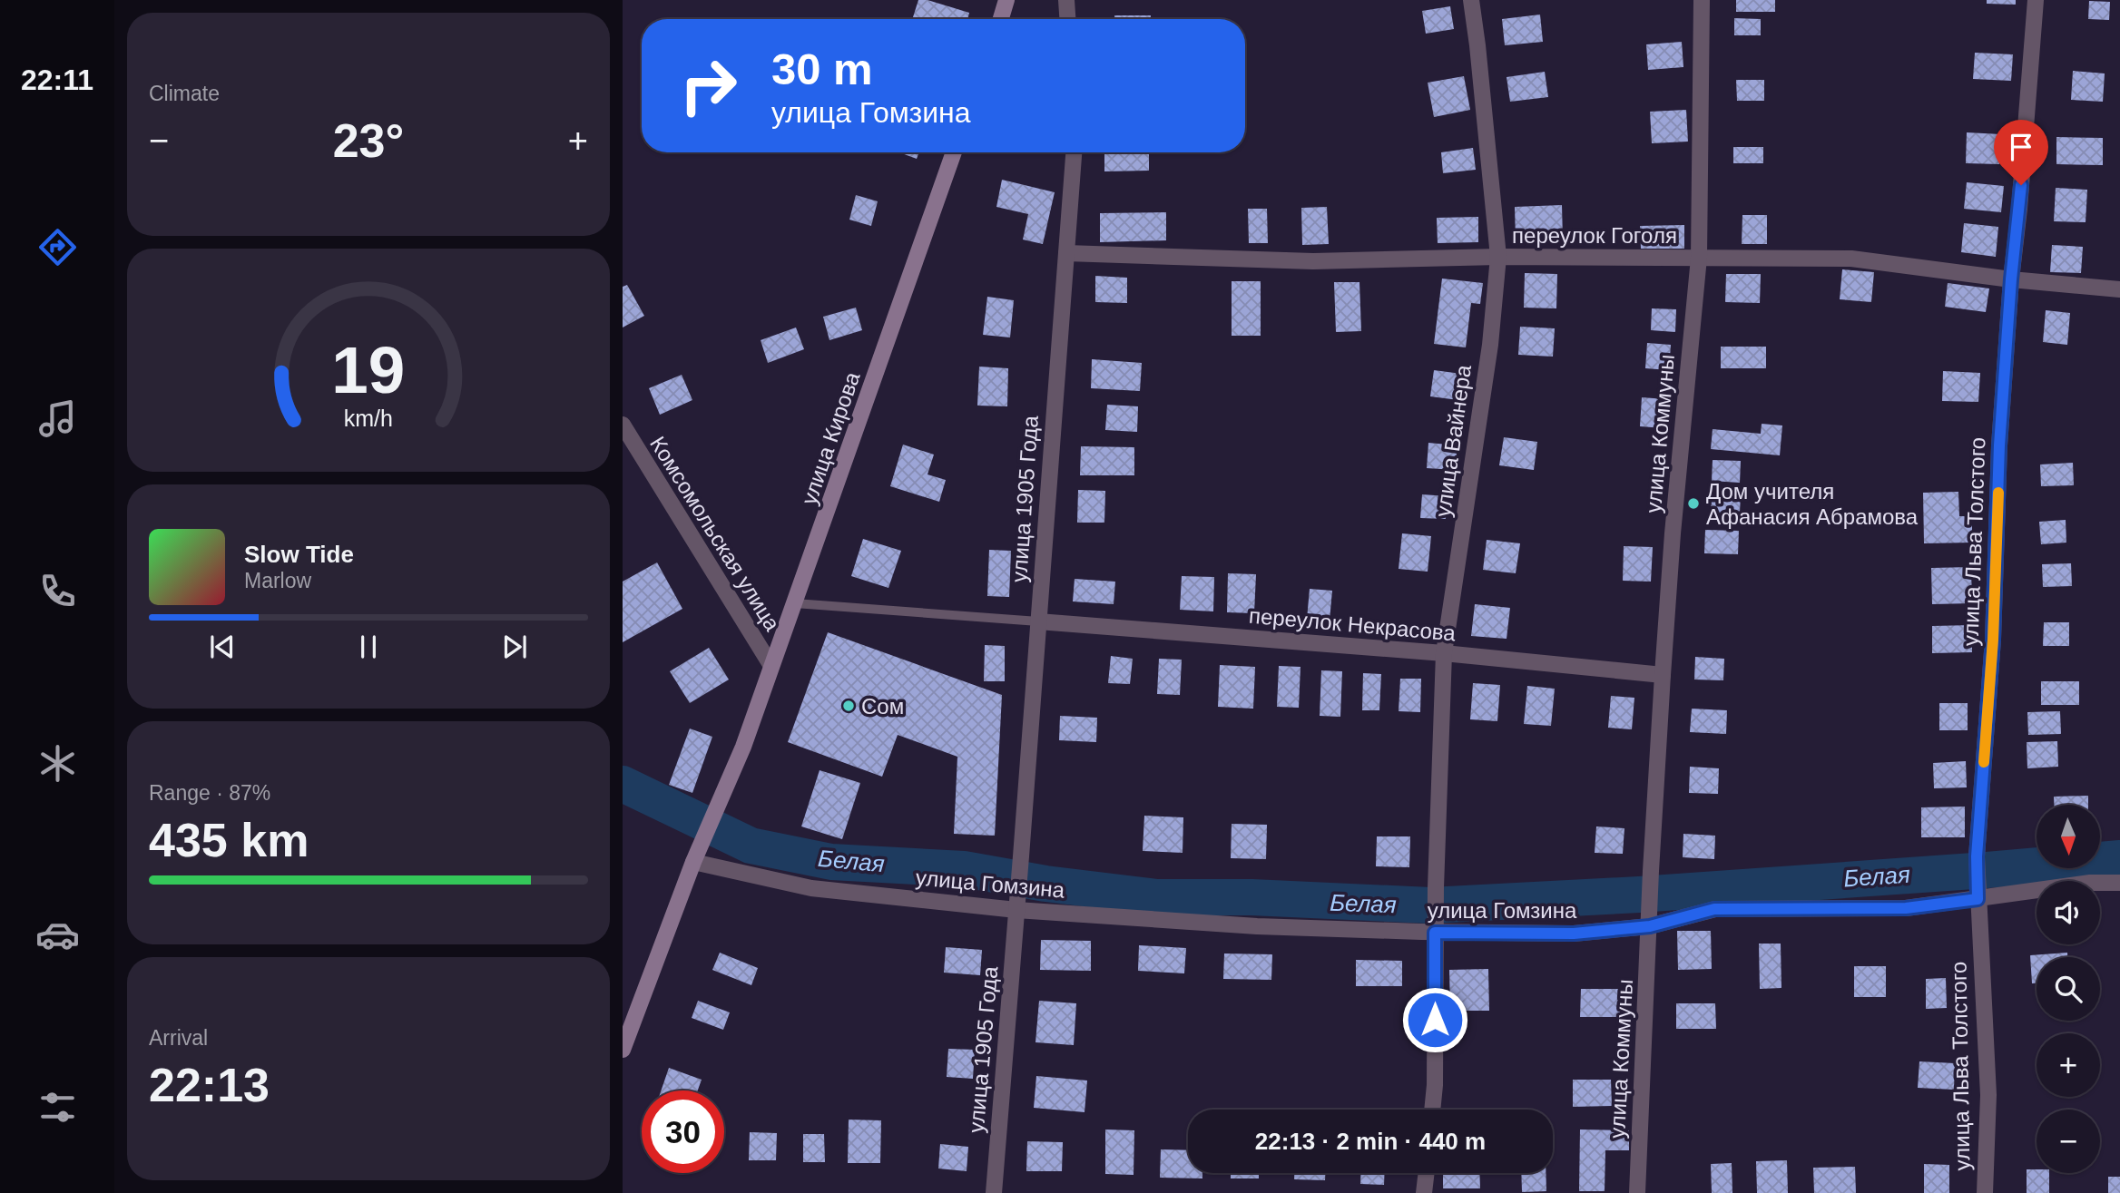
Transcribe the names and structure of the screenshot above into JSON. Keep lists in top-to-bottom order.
{
  "streets": {
    "main road": ["улица Кирова"],
    "street": [
      "переулок Гоголя",
      "улица Коммуны",
      "улица Вайнера",
      "улица 1905 Года",
      "Комсомольская улица",
      "улица Льва Толстого",
      "переулок Некрасова",
      "улица Гомзина"
    ]
  },
  "crossings": [
    ["переулок Гоголя", "улица Коммуны"],
    ["переулок Гоголя", "улица Вайнера"],
    ["переулок Гоголя", "улица 1905 Года"],
    ["переулок Гоголя", "улица Льва Толстого"],
    ["улица Коммуны", "переулок Некрасова"],
    ["улица Коммуны", "улица Гомзина"],
    ["улица Кирова", "Комсомольская улица"],
    ["улица Кирова", "улица Гомзина"],
    ["улица Вайнера", "переулок Некрасова"],
    ["улица Вайнера", "улица Гомзина"],
    ["улица 1905 Года", "переулок Некрасова"],
    ["улица 1905 Года", "улица Гомзина"],
    ["улица Льва Толстого", "улица Гомзина"]
  ],
  "water": ["Белая"],
  "places": ["Дом учителя Афанасия Абрамова", "Сом"],
  "north": "bottom",
  "page": {
    "tabs": "22:11",
    "tile": [
      "Climate",
      ["Range · 87%", "435 km"],
      ["Arrival", "22:13"]
    ],
    "turn": ["30 m", "улица Гомзина"],
    "heat": ["−", "23°", "+"],
    "song": ["Slow Tide", "Marlow"],
    "map_buttons": ["+", "−"],
    "limit": "30",
    "trip": "22:13 · 2 min · 440 m",
    "gauge": ["19", "km/h"]
  }
}
